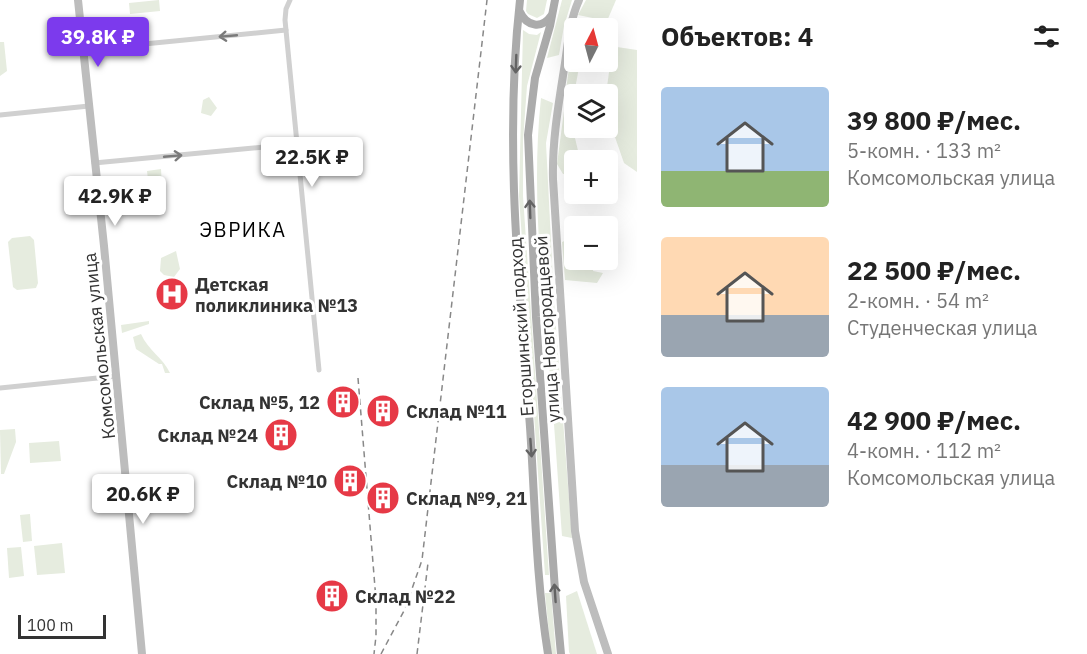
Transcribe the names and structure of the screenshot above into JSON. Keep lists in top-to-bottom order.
{
  "streets": {
    "main road": ["Егоршинский подход", "улица Новгородцевой", "Комсомольская улица"]
  },
  "districts": ["ЭВРИКА"],
  "places": {
    "hospital": ["Детская поликлиника №13"],
    "building": [
      "Склад №5, 12",
      "Склад №11",
      "Склад №24",
      "Склад №10",
      "Склад №9, 21",
      "Склад №22"
    ]
  },
  "scale_bar": "100 m",
  "north": "top",
  "page": {
    "heading": "Объектов: 4",
    "price": [
      "39.8K ₽",
      "22.5K ₽",
      "42.9K ₽",
      "20.6K ₽"
    ],
    "map_buttons": ["+", "−"],
    "list": [
      {
        "name": "39 800 ₽/мес.",
        "note": "5-комн. · 133 m² · Комсомольская улица"
      },
      {
        "name": "22 500 ₽/мес.",
        "note": "2-комн. · 54 m² · Студенческая улица"
      },
      {
        "name": "42 900 ₽/мес.",
        "note": "4-комн. · 112 m² · Комсомольская улица"
      }
    ],
    "scale": "100 m"
  }
}
